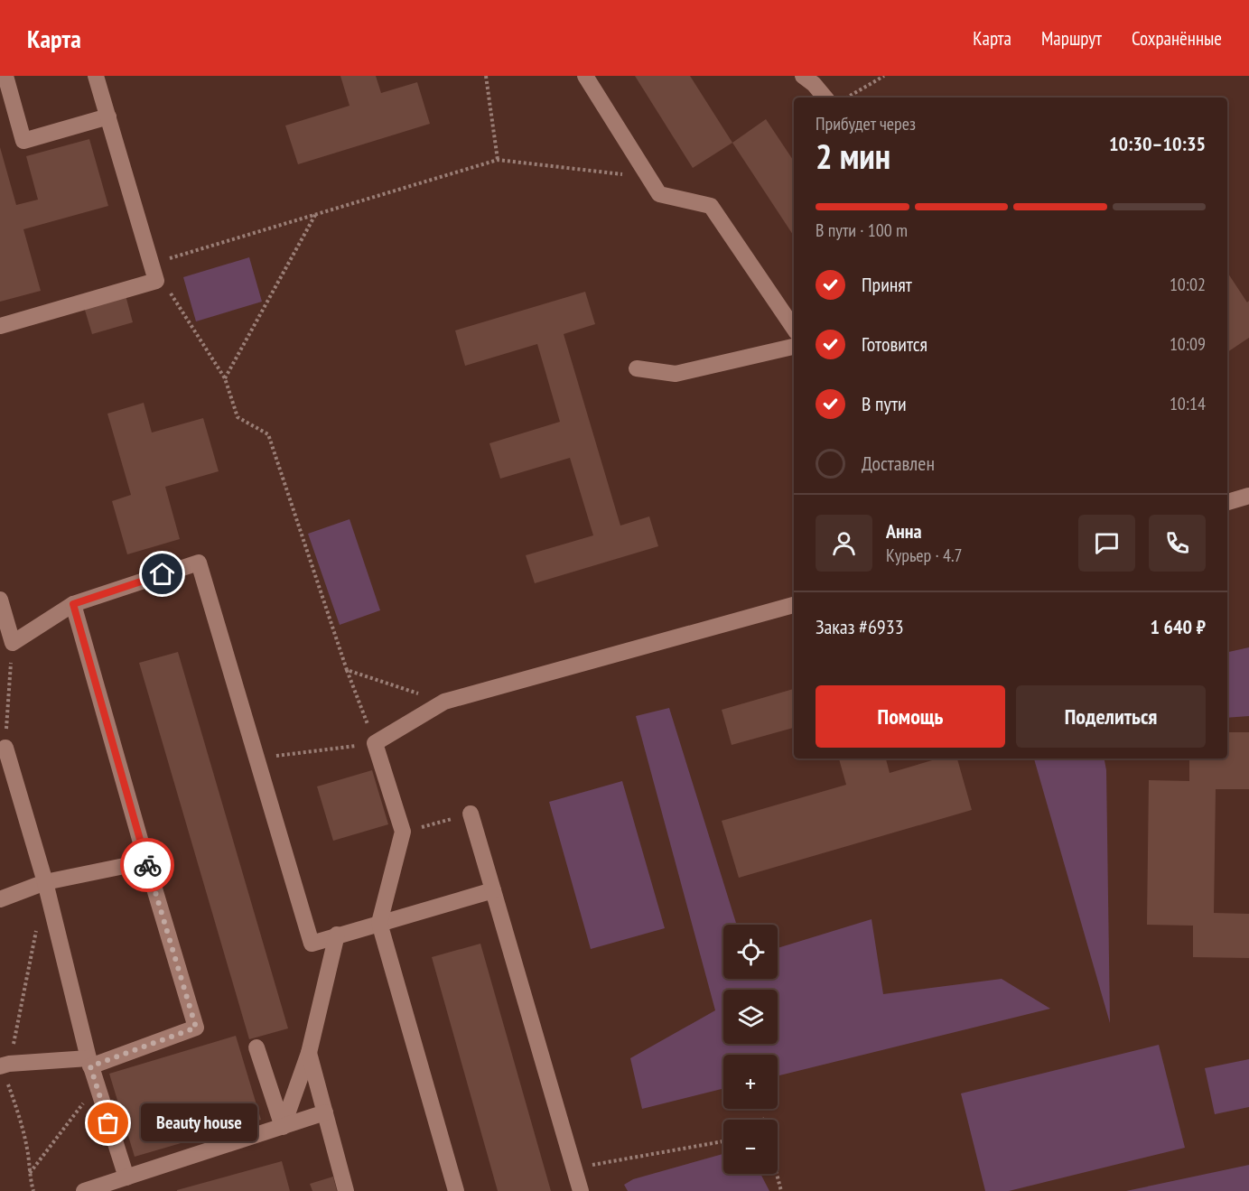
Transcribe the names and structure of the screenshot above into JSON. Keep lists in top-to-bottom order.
{
  "places": ["Beauty house"],
  "page": {
    "header": "Карта",
    "nav": ["Карта", "Маршрут", "Сохранённые"],
    "heading": ["2 мин", "Прибудет через", "10:30–10:35"],
    "panel": [
      "Анна",
      "Курьер · 4.7",
      "Заказ #6933",
      "1 640 ₽"
    ],
    "bar": "В пути · 100 m",
    "list": [
      ["Принят", "10:02"],
      ["Готовится", "10:09"],
      ["В пути", "10:14"],
      "Доставлен"
    ],
    "buttons": ["Помощь", "Поделиться"],
    "map_buttons": ["+", "−"],
    "bubble": "Beauty house"
  }
}
